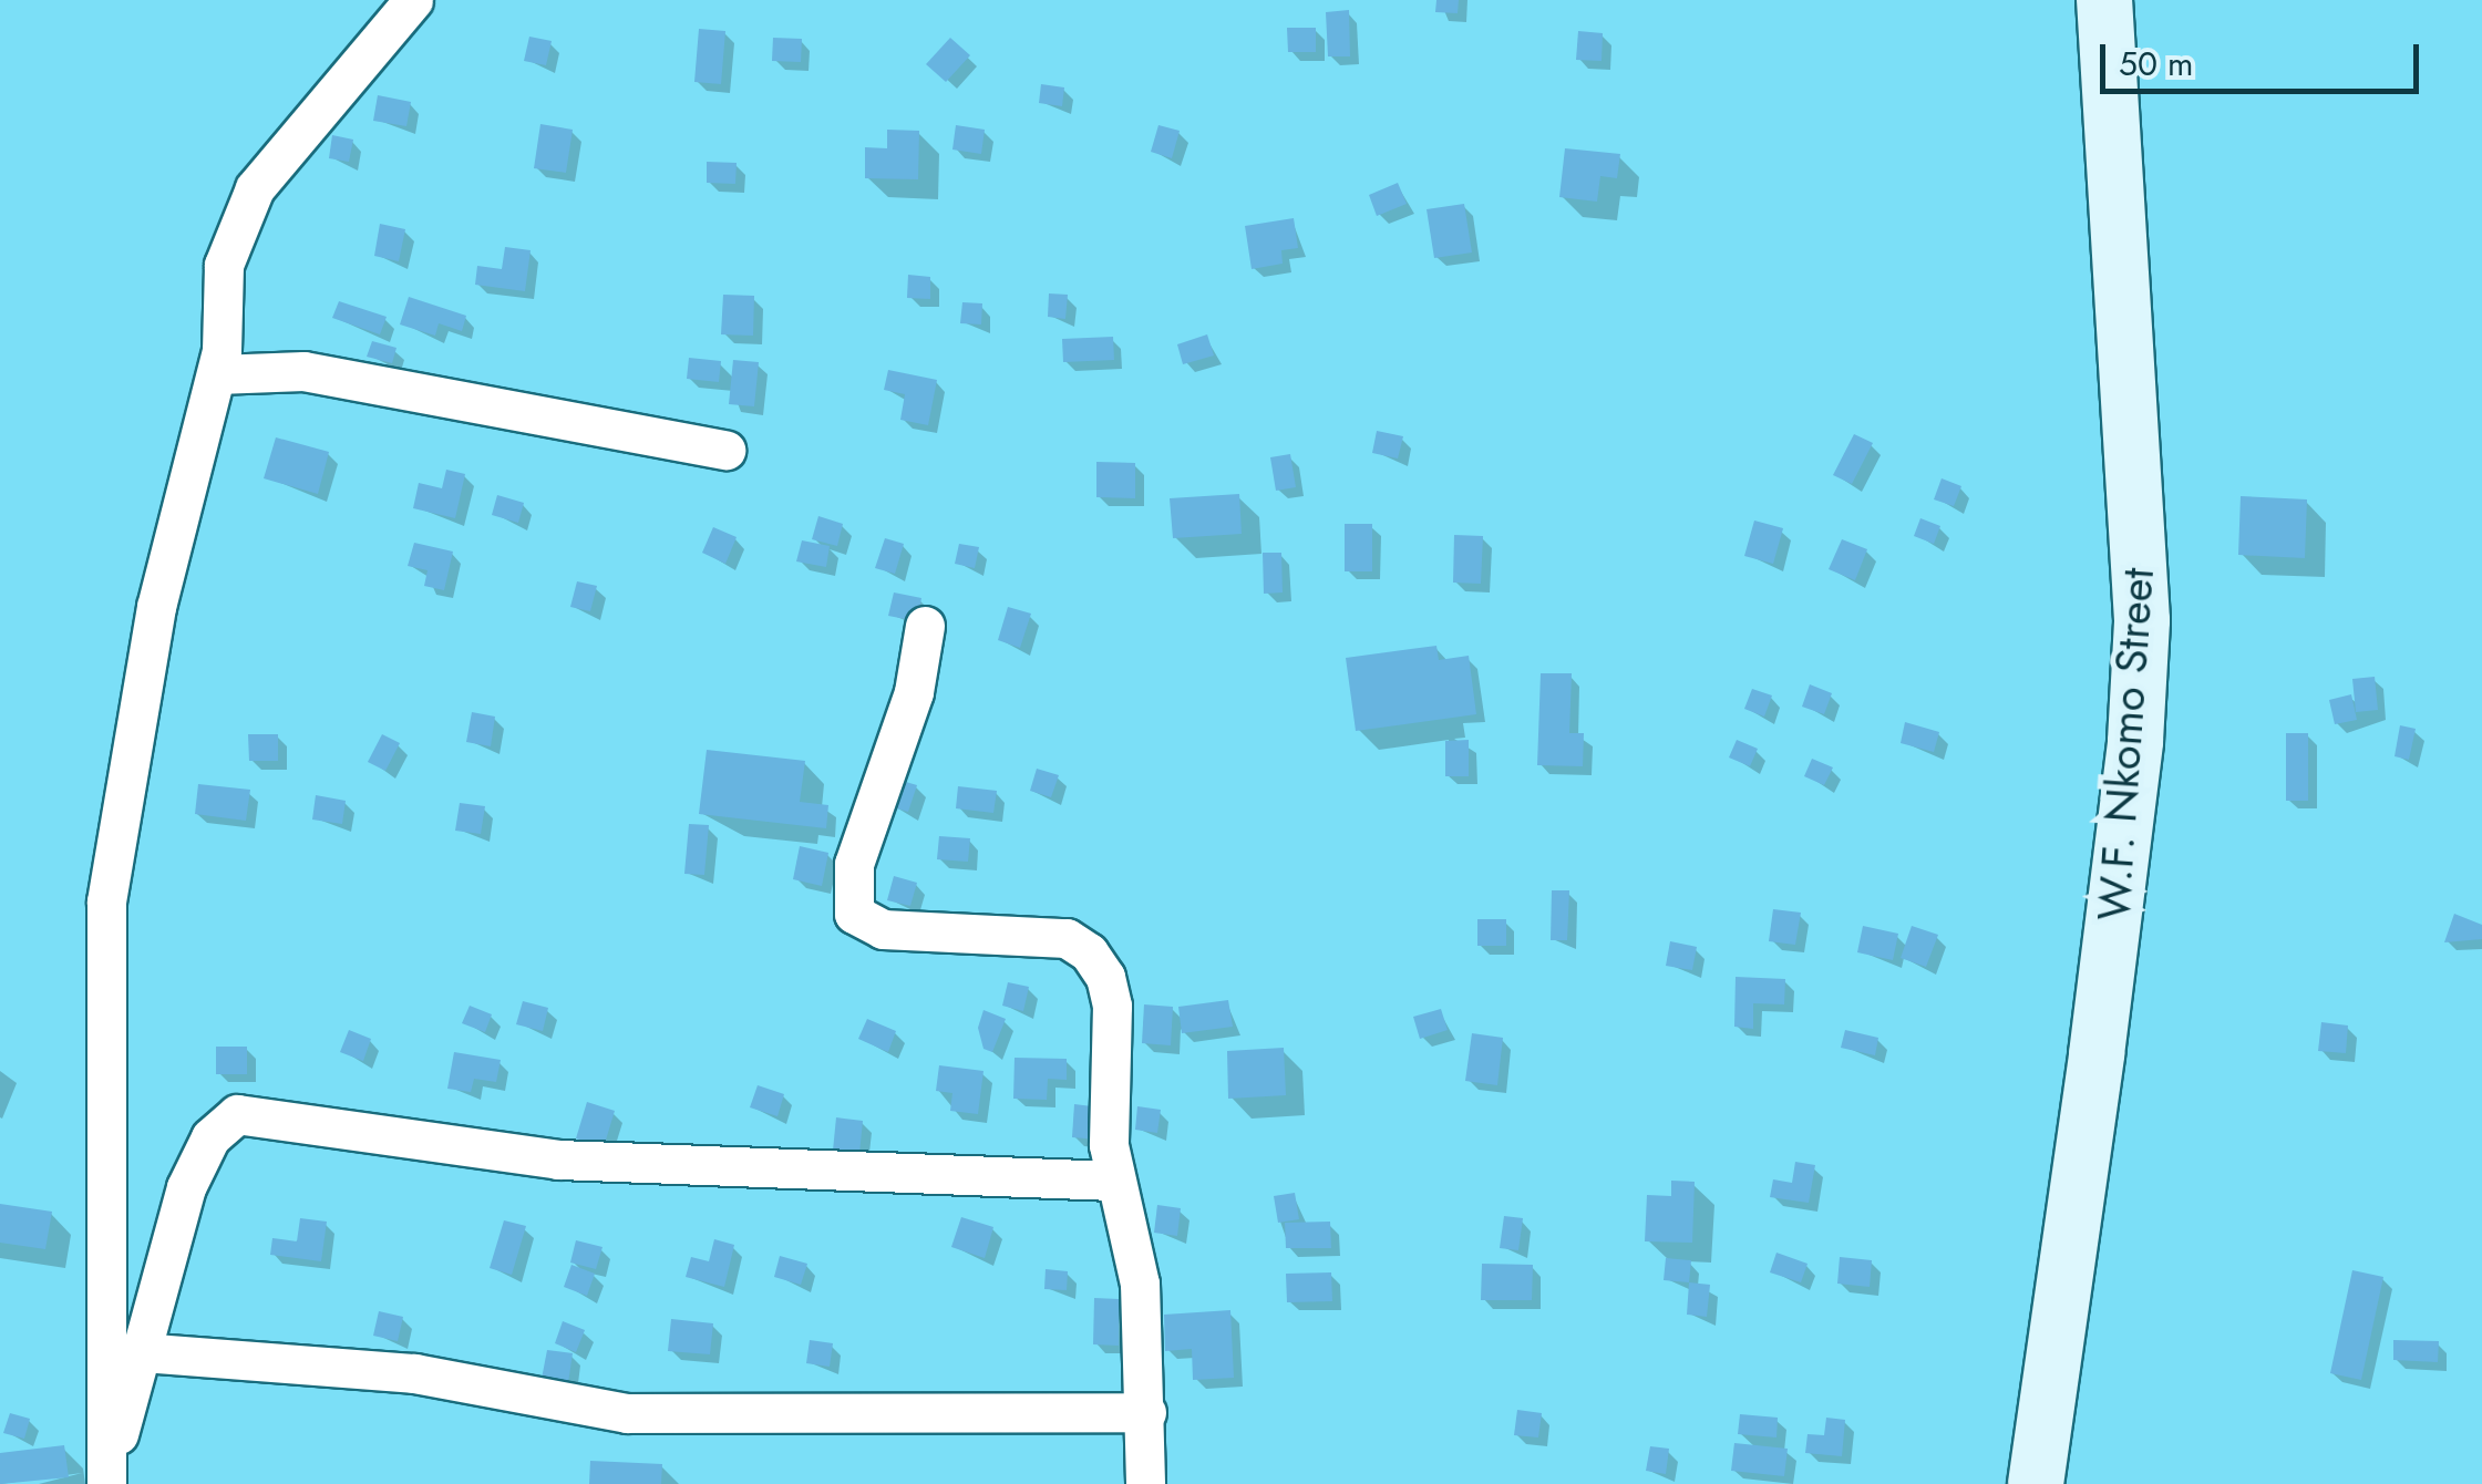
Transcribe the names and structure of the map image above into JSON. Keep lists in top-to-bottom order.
{
  "streets": {
    "main road": ["W.F. Nkomo Street"]
  },
  "scale_bar": "50 m"
}
